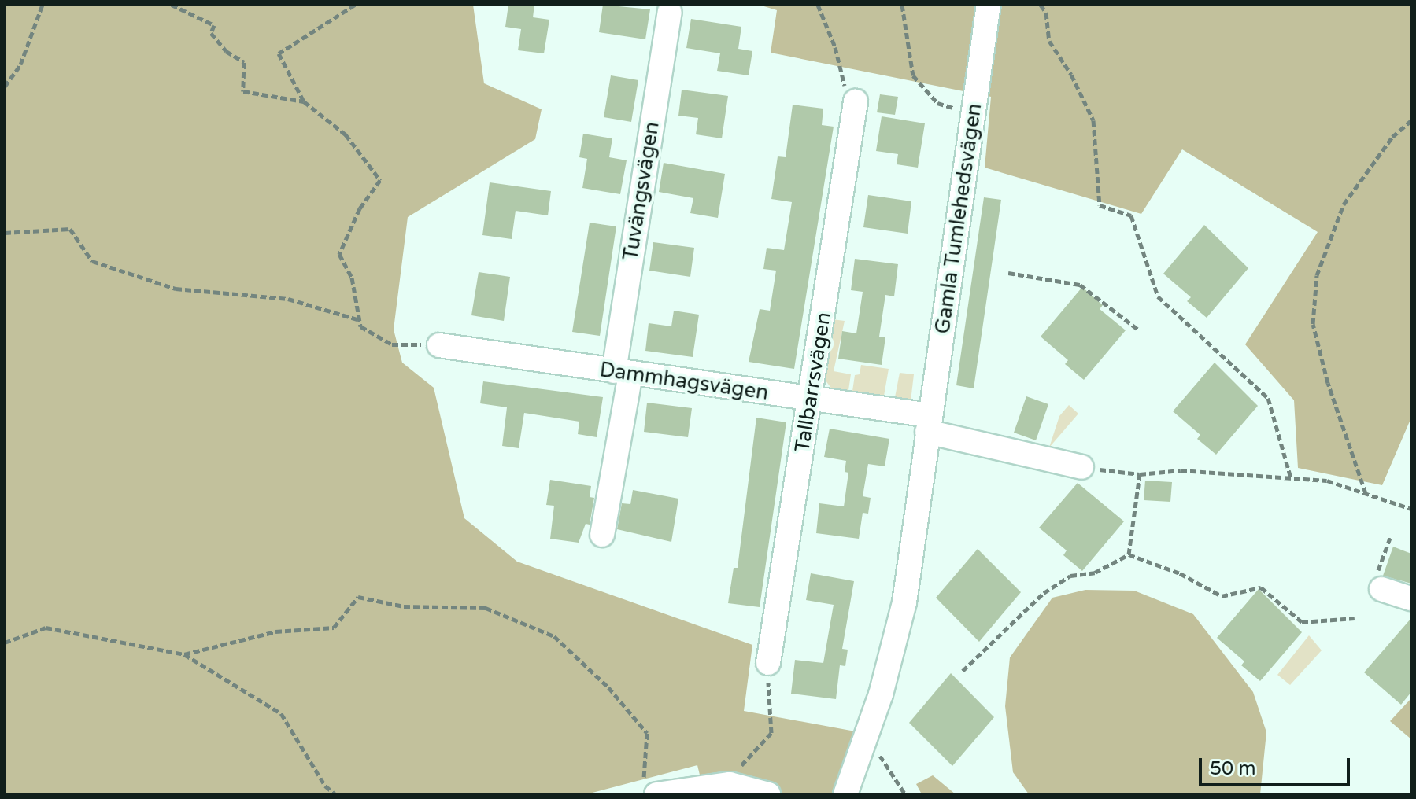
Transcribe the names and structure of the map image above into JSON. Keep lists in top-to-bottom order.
{
  "streets": {
    "street": [
      "Tuvängsvägen",
      "Gamla Tumlehedsvägen",
      "Dammhagsvägen",
      "Tallbarrsvägen"
    ]
  },
  "crossings": [
    ["Tuvängsvägen", "Dammhagsvägen"],
    ["Gamla Tumlehedsvägen", "Dammhagsvägen"],
    ["Dammhagsvägen", "Tallbarrsvägen"]
  ],
  "scale_bar": "50 m"
}
